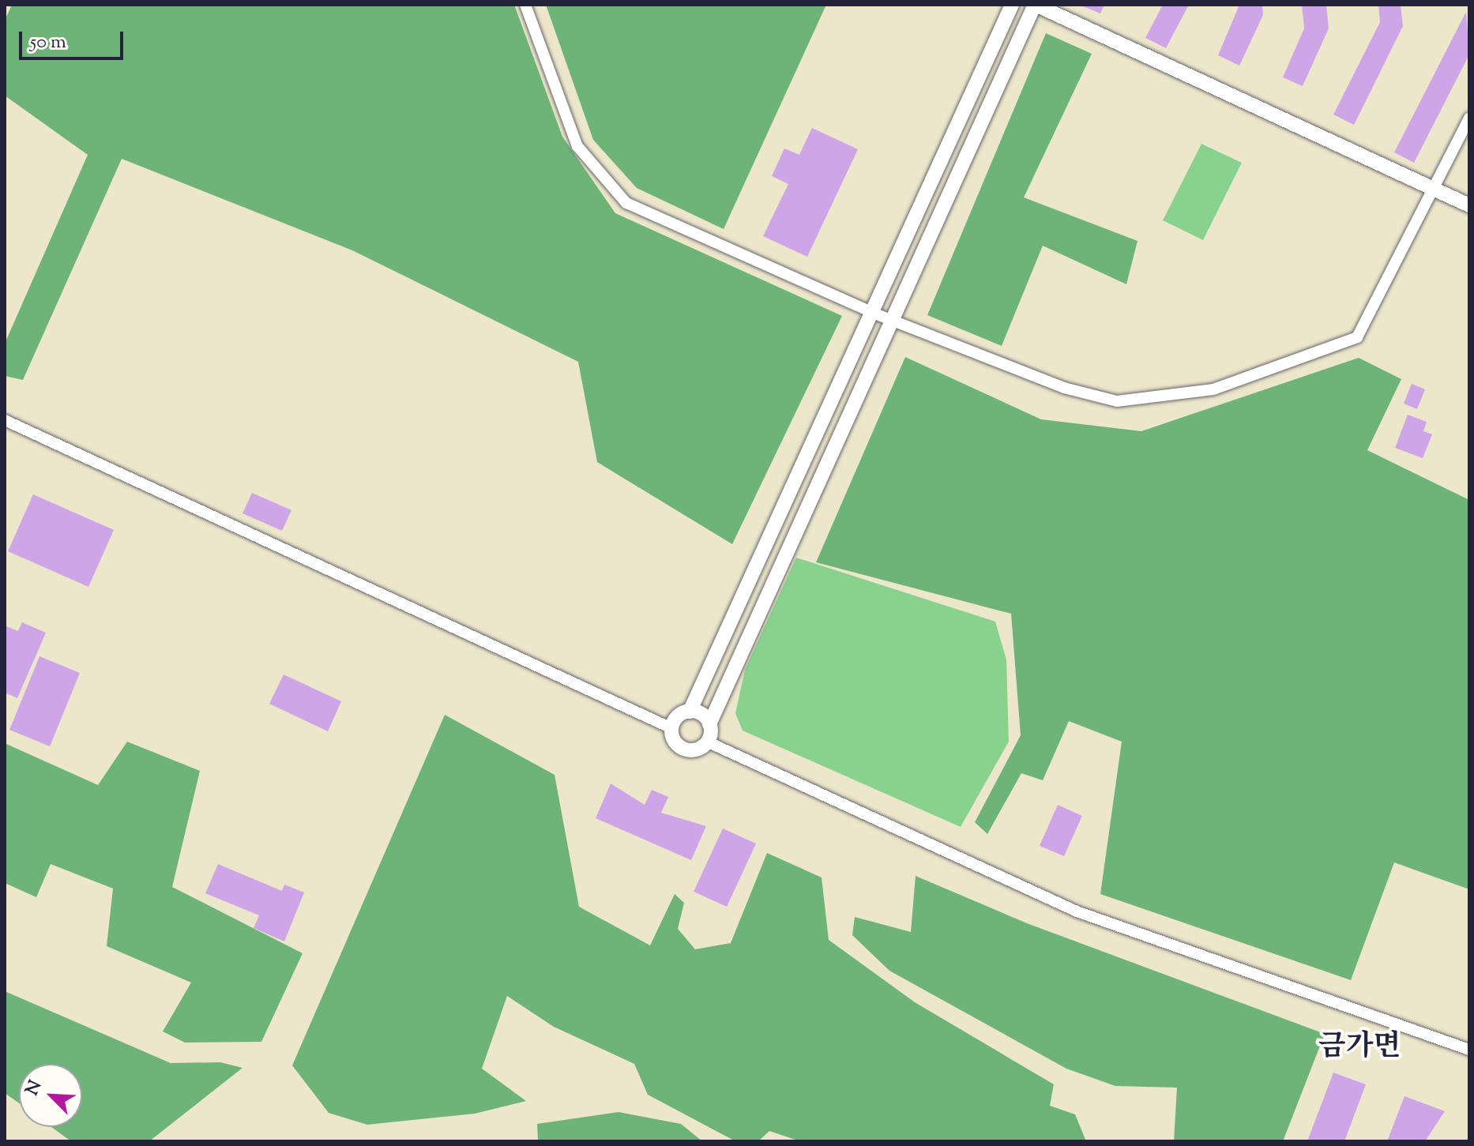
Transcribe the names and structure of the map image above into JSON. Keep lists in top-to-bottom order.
{
  "districts": ["금가면"],
  "scale_bar": "50 m",
  "north": "top left"
}
